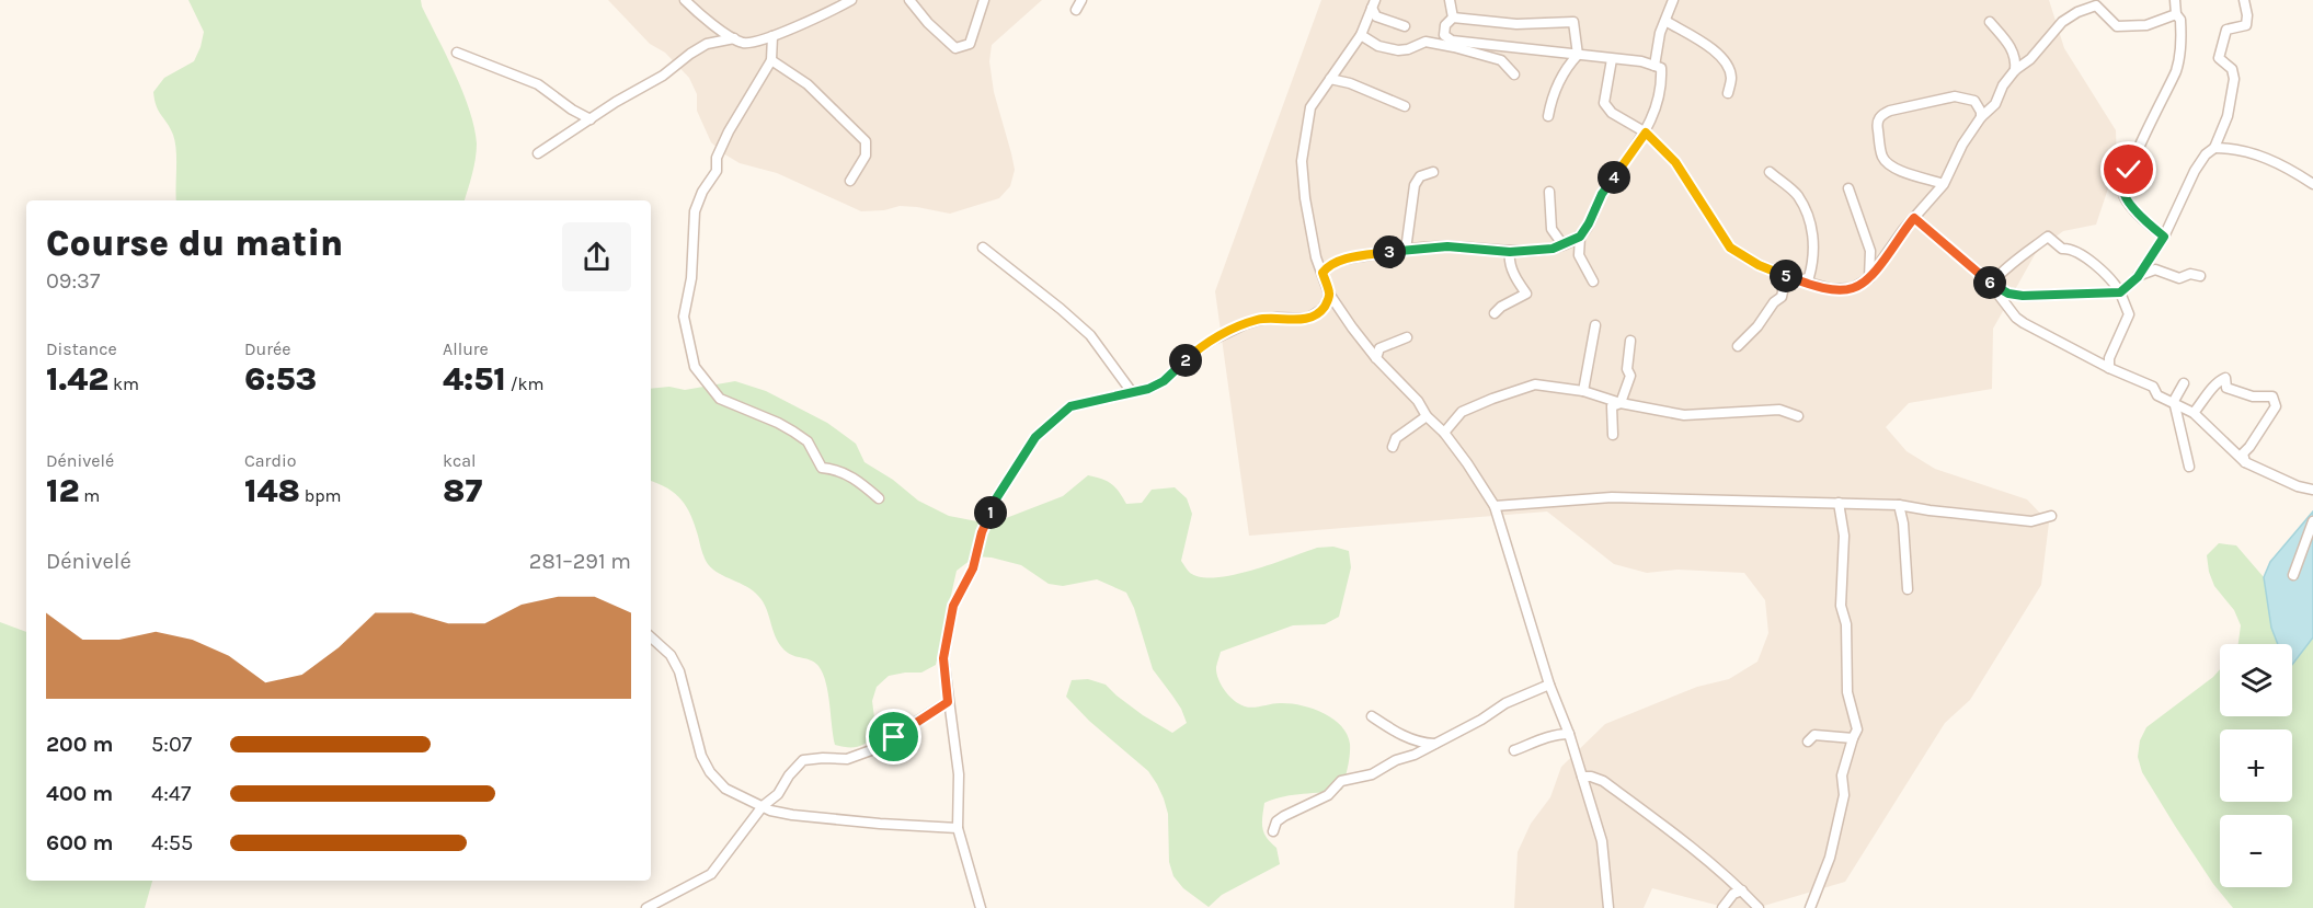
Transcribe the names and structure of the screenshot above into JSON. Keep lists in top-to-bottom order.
{
  "page": {
    "pins": [
      "4",
      "3",
      "5",
      "6",
      "2",
      "1"
    ],
    "heading": ["Course du matin", "09:37"],
    "stats": [
      ["Distance", "1.42 km"],
      ["Durée", "6:53"],
      ["Allure", "4:51 /km"],
      ["Dénivelé", "12 m"],
      ["Cardio", "148 bpm"],
      ["kcal", "87"]
    ],
    "chart": ["Dénivelé", "281–291 m"],
    "map_buttons": ["+", "−"],
    "list": [
      {
        "name": "200 m",
        "note": "5:07"
      },
      {
        "name": "400 m",
        "note": "4:47"
      },
      {
        "name": "600 m",
        "note": "4:55"
      }
    ]
  }
}
